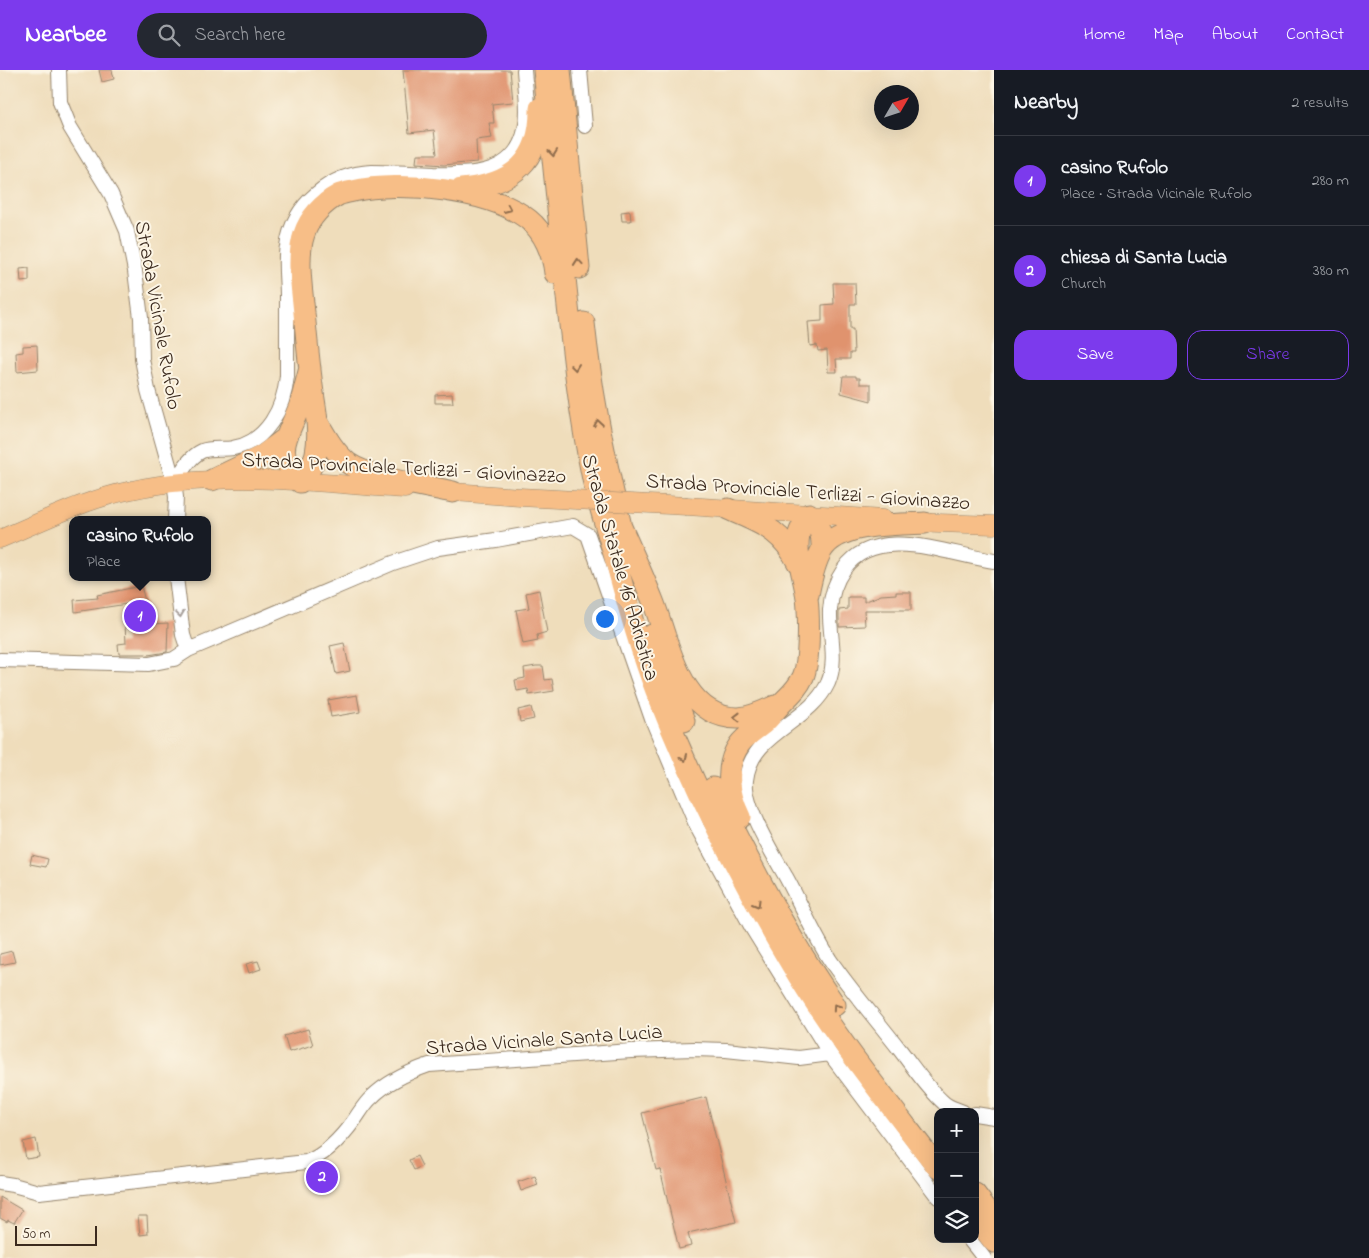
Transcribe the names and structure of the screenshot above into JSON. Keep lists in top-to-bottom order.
{
  "streets": {
    "highway": ["Strada Statale 16 Adriatica"],
    "main road": ["Strada Provinciale Terlizzi - Giovinazzo"],
    "street": ["Strada Vicinale Rufolo", "Strada Vicinale Santa Lucia"]
  },
  "crossings": [
    ["Strada Vicinale Rufolo", "Strada Provinciale Terlizzi - Giovinazzo"]
  ],
  "scale_bar": "50 m",
  "north": "top right",
  "page": {
    "header": "Nearbee",
    "search": "Search here",
    "nav": [
      "Home",
      "Map",
      "About",
      "Contact"
    ],
    "heading": ["Nearby", "2 results"],
    "list": [
      {
        "mark": "1",
        "name": "casino Rufolo",
        "note": "Place · Strada Vicinale Rufolo",
        "value": "280 m"
      },
      {
        "mark": "2",
        "name": "chiesa di Santa Lucia",
        "note": "Church",
        "value": "380 m"
      }
    ],
    "buttons": ["Save", "Share"],
    "popup": ["casino Rufolo", "Place"],
    "pins": ["1", "2"],
    "map_buttons": ["+", "−"],
    "scale": "50 m"
  }
}
